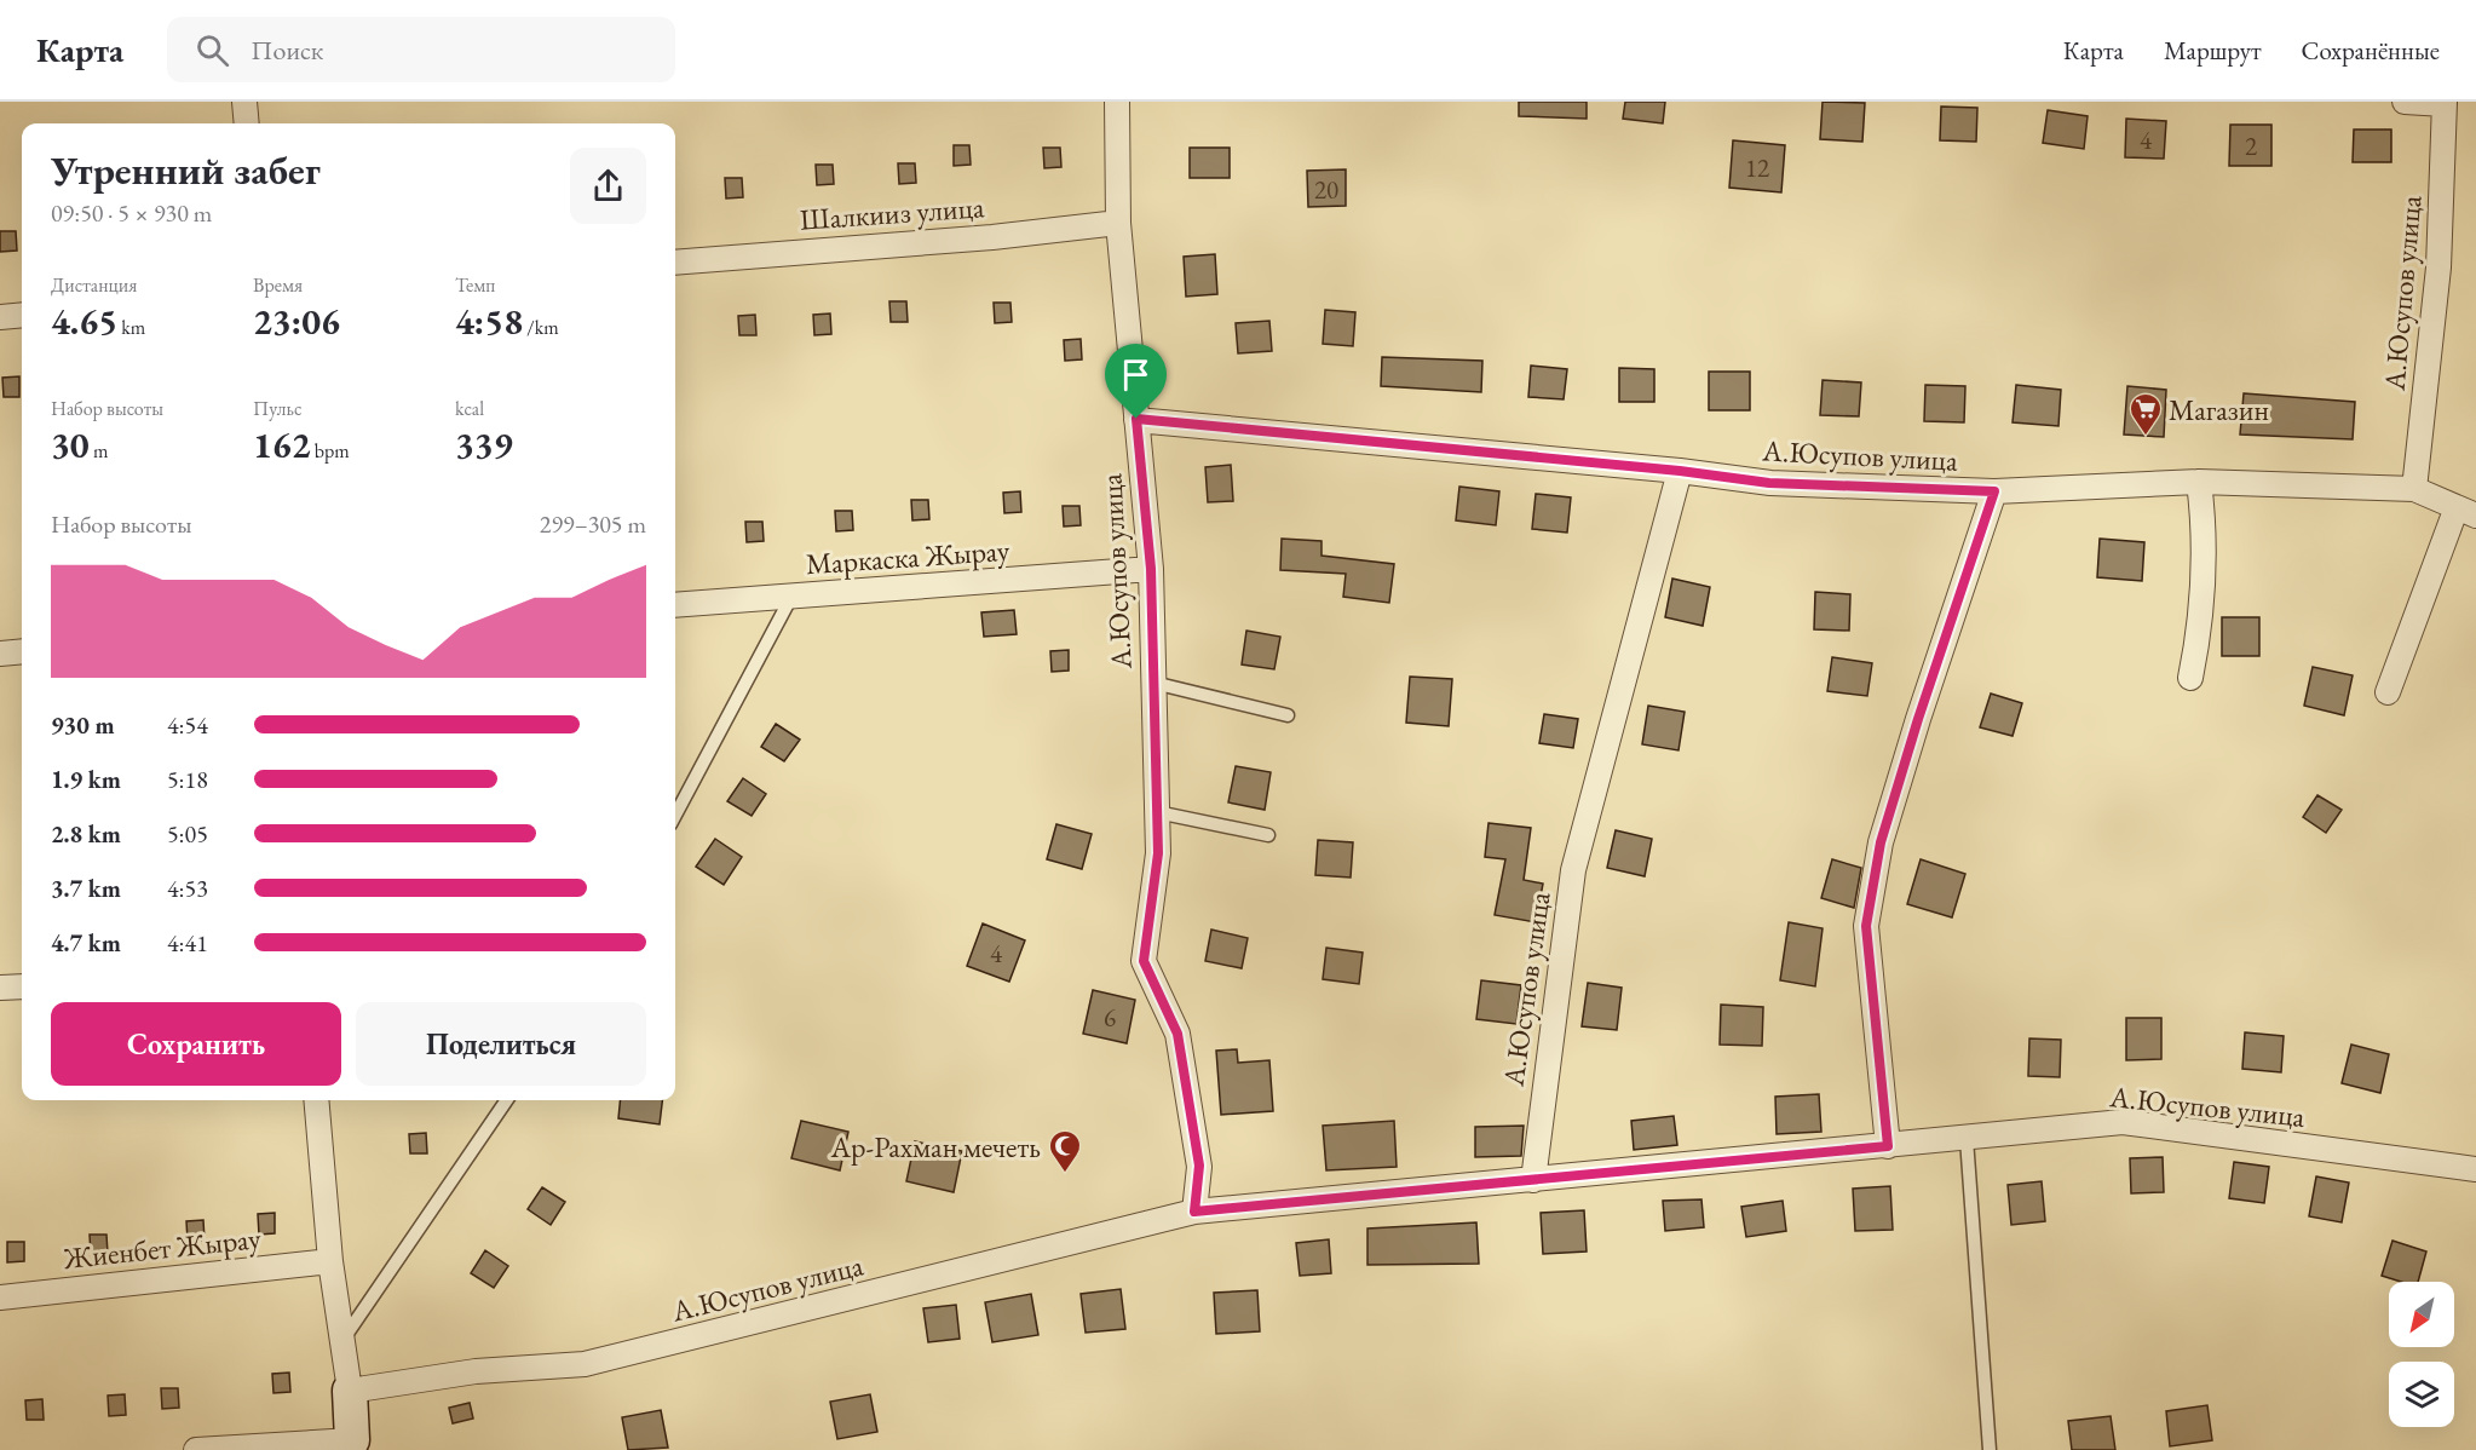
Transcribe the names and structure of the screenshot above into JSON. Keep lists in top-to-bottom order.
{
  "streets": {
    "street": [
      "Шалкииз улица",
      "А.Юсупов улица",
      "Маркаска Жырау",
      "Жиенбет Жырау"
    ]
  },
  "crossings": [
    ["А.Юсупов улица", "Маркаска Жырау"]
  ],
  "places": {
    "supermarket": ["Магазин"],
    "mosque": ["Ар-Рахман мечеть"]
  },
  "house_numbers": [
    "4",
    "2",
    "12",
    "20",
    "4",
    "6"
  ],
  "north": "bottom left",
  "page": {
    "header": "Карта",
    "search": "Поиск",
    "nav": ["Карта", "Маршрут", "Сохранённые"],
    "heading": ["Утренний забег", "09:50 · 5 × 930 m"],
    "stats": [
      ["Дистанция", "4.65 km"],
      ["Время", "23:06"],
      ["Темп", "4:58 /km"],
      ["Набор высоты", "30 m"],
      ["Пульс", "162 bpm"],
      ["kcal", "339"]
    ],
    "chart": ["Набор высоты", "299–305 m"],
    "list": [
      {
        "name": "930 m",
        "note": "4:54"
      },
      {
        "name": "1.9 km",
        "note": "5:18"
      },
      {
        "name": "2.8 km",
        "note": "5:05"
      },
      {
        "name": "3.7 km",
        "note": "4:53"
      },
      {
        "name": "4.7 km",
        "note": "4:41"
      }
    ],
    "buttons": ["Сохранить", "Поделиться"]
  }
}
